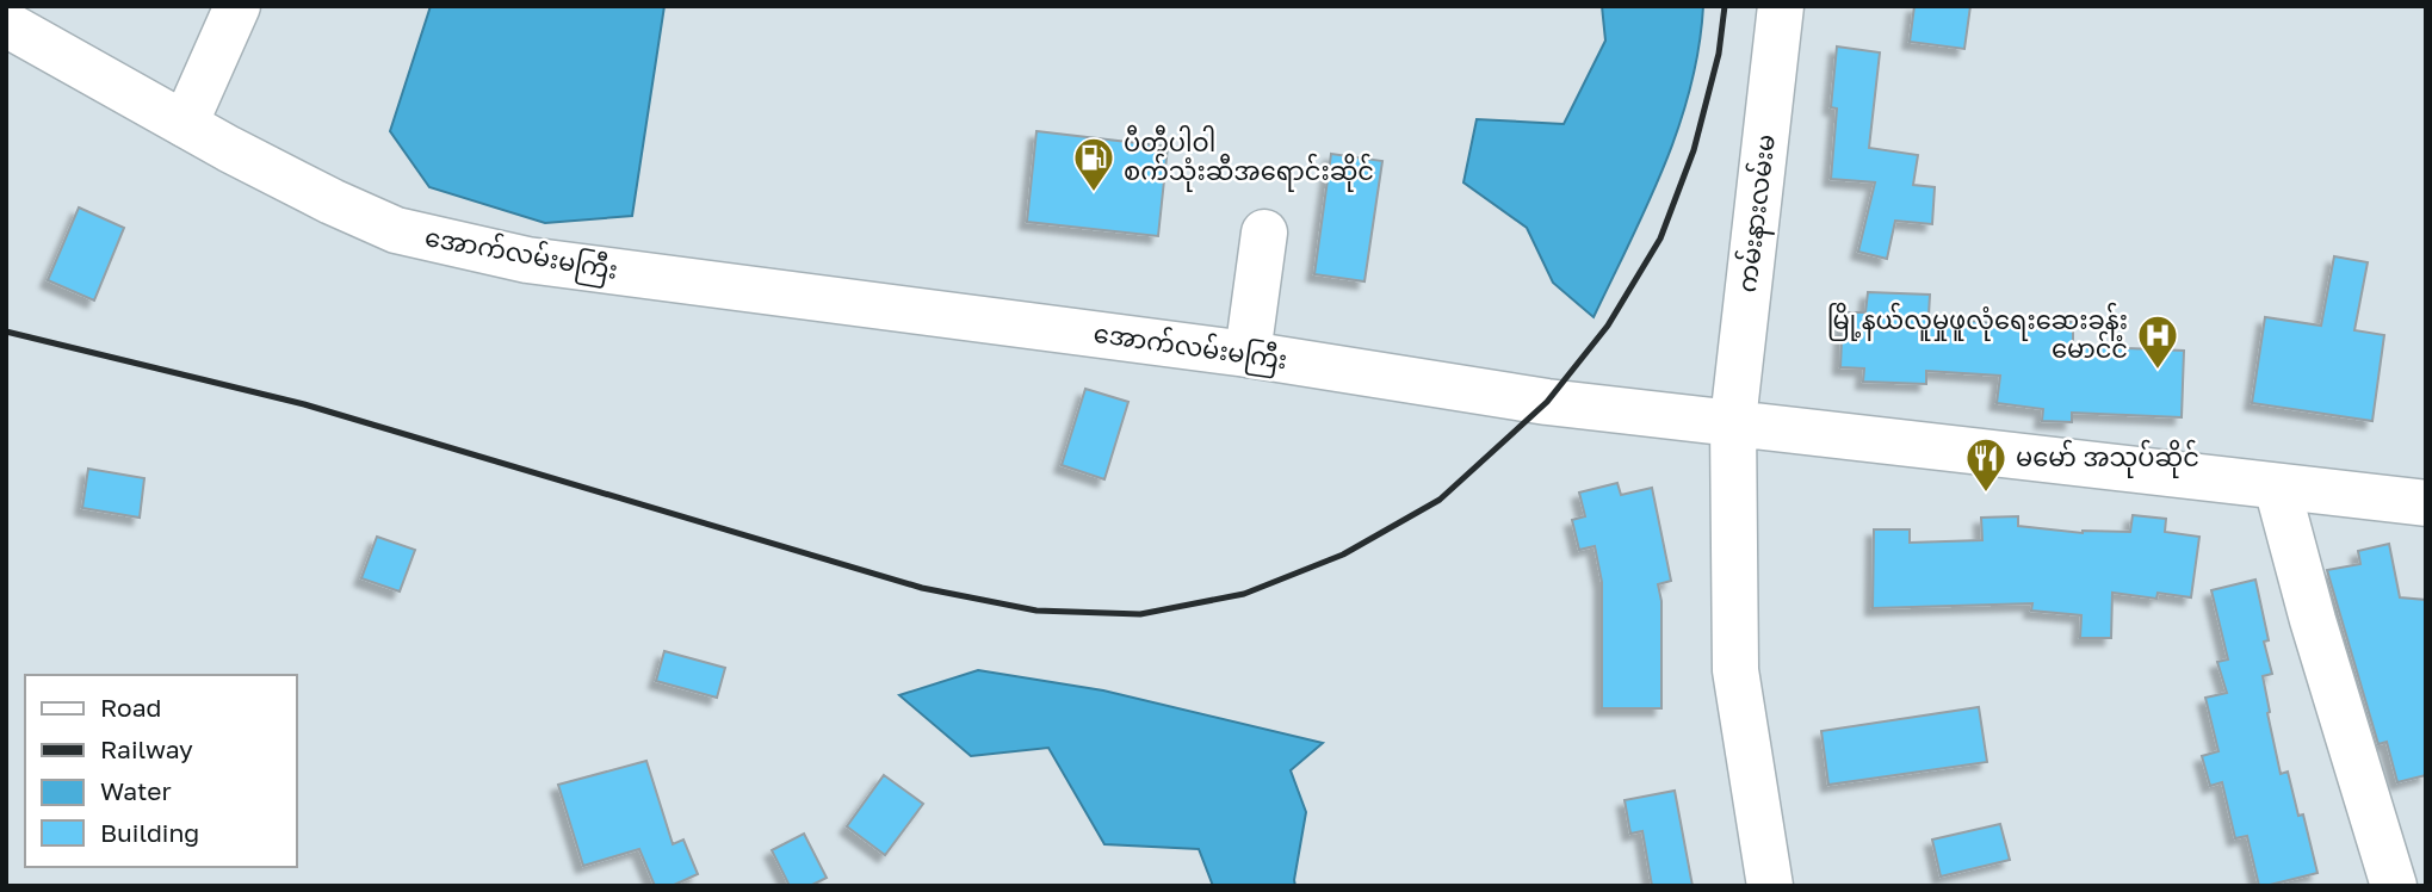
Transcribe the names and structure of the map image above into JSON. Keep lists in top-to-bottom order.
{
  "streets": {
    "main road": ["ကမ်းနားလမ်းမ", "အောက်လမ်းမကြီး"]
  },
  "crossings": [
    ["ကမ်းနားလမ်းမ", "အောက်လမ်းမကြီး"]
  ],
  "places": {
    "fuel station": ["ပီတီပါဝါ စက်သုံးဆီအရောင်းဆိုင်"],
    "hospital": ["မြို့နယ်လူမှုဖူလုံရေးဆေးခန်း မောင်ငံ"],
    "restaurant": ["မမော် အသုပ်ဆိုင်"]
  },
  "legend": [
    "Road",
    "Railway",
    "Water",
    "Building"
  ]
}
